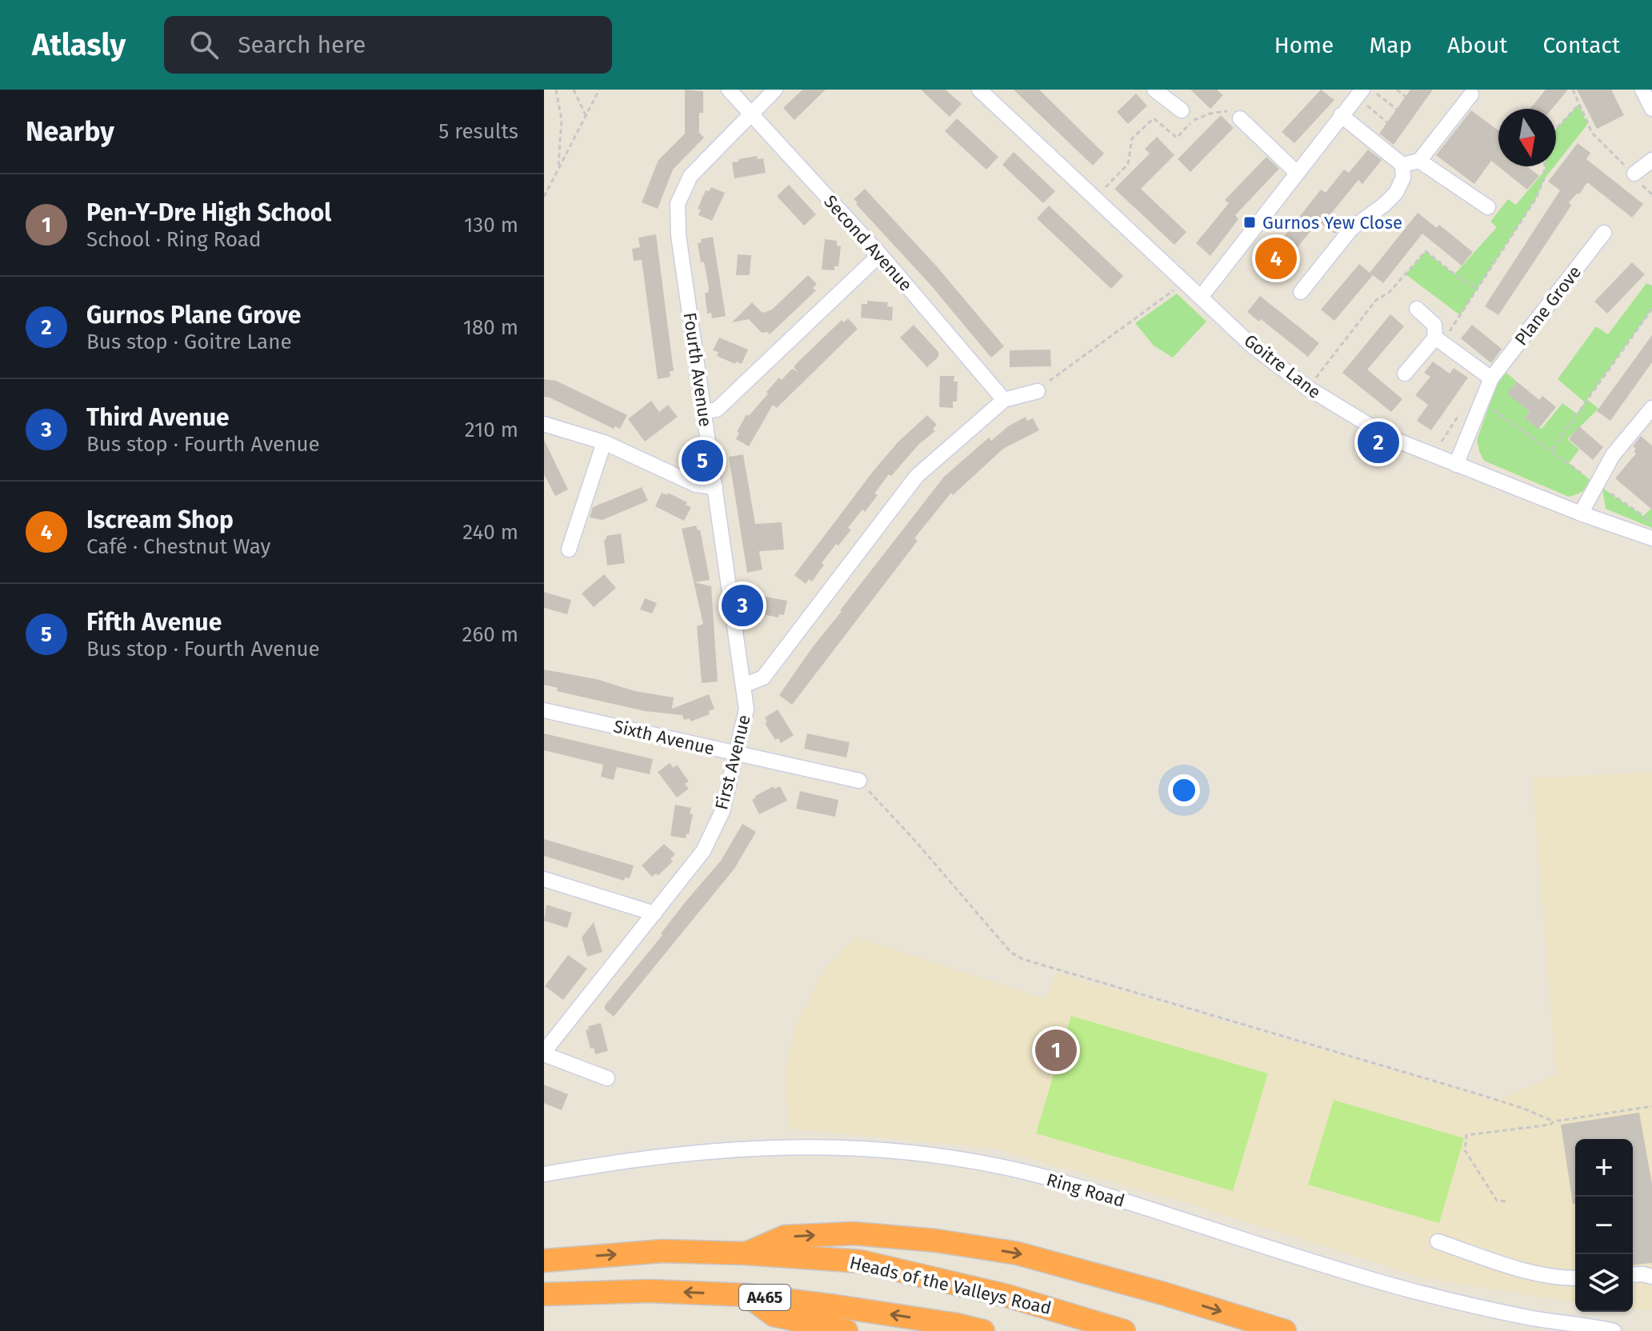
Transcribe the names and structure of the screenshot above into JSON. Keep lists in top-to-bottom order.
{
  "streets": {
    "highway": ["Heads of the Valleys Road", "A465"],
    "street": [
      "Second Avenue",
      "Plane Grove",
      "Goitre Lane",
      "Fourth Avenue",
      "Sixth Avenue",
      "First Avenue",
      "Ring Road"
    ]
  },
  "crossings": [
    ["Second Avenue", "Fourth Avenue"],
    ["Plane Grove", "Goitre Lane"],
    ["Fourth Avenue", "First Avenue"],
    ["Sixth Avenue", "First Avenue"]
  ],
  "places": {
    "transit": ["Gurnos Yew Close"]
  },
  "north": "bottom",
  "page": {
    "header": "Atlasly",
    "search": "Search here",
    "nav": [
      "Home",
      "Map",
      "About",
      "Contact"
    ],
    "heading": ["Nearby", "5 results"],
    "list": [
      {
        "mark": "1",
        "name": "Pen-Y-Dre High School",
        "note": "School · Ring Road",
        "value": "130 m"
      },
      {
        "mark": "2",
        "name": "Gurnos Plane Grove",
        "note": "Bus stop · Goitre Lane",
        "value": "180 m"
      },
      {
        "mark": "3",
        "name": "Third Avenue",
        "note": "Bus stop · Fourth Avenue",
        "value": "210 m"
      },
      {
        "mark": "4",
        "name": "Iscream Shop",
        "note": "Café · Chestnut Way",
        "value": "240 m"
      },
      {
        "mark": "5",
        "name": "Fifth Avenue",
        "note": "Bus stop · Fourth Avenue",
        "value": "260 m"
      }
    ],
    "pins": [
      "4",
      "2",
      "5",
      "3",
      "1"
    ],
    "map_buttons": ["+", "−"]
  }
}
